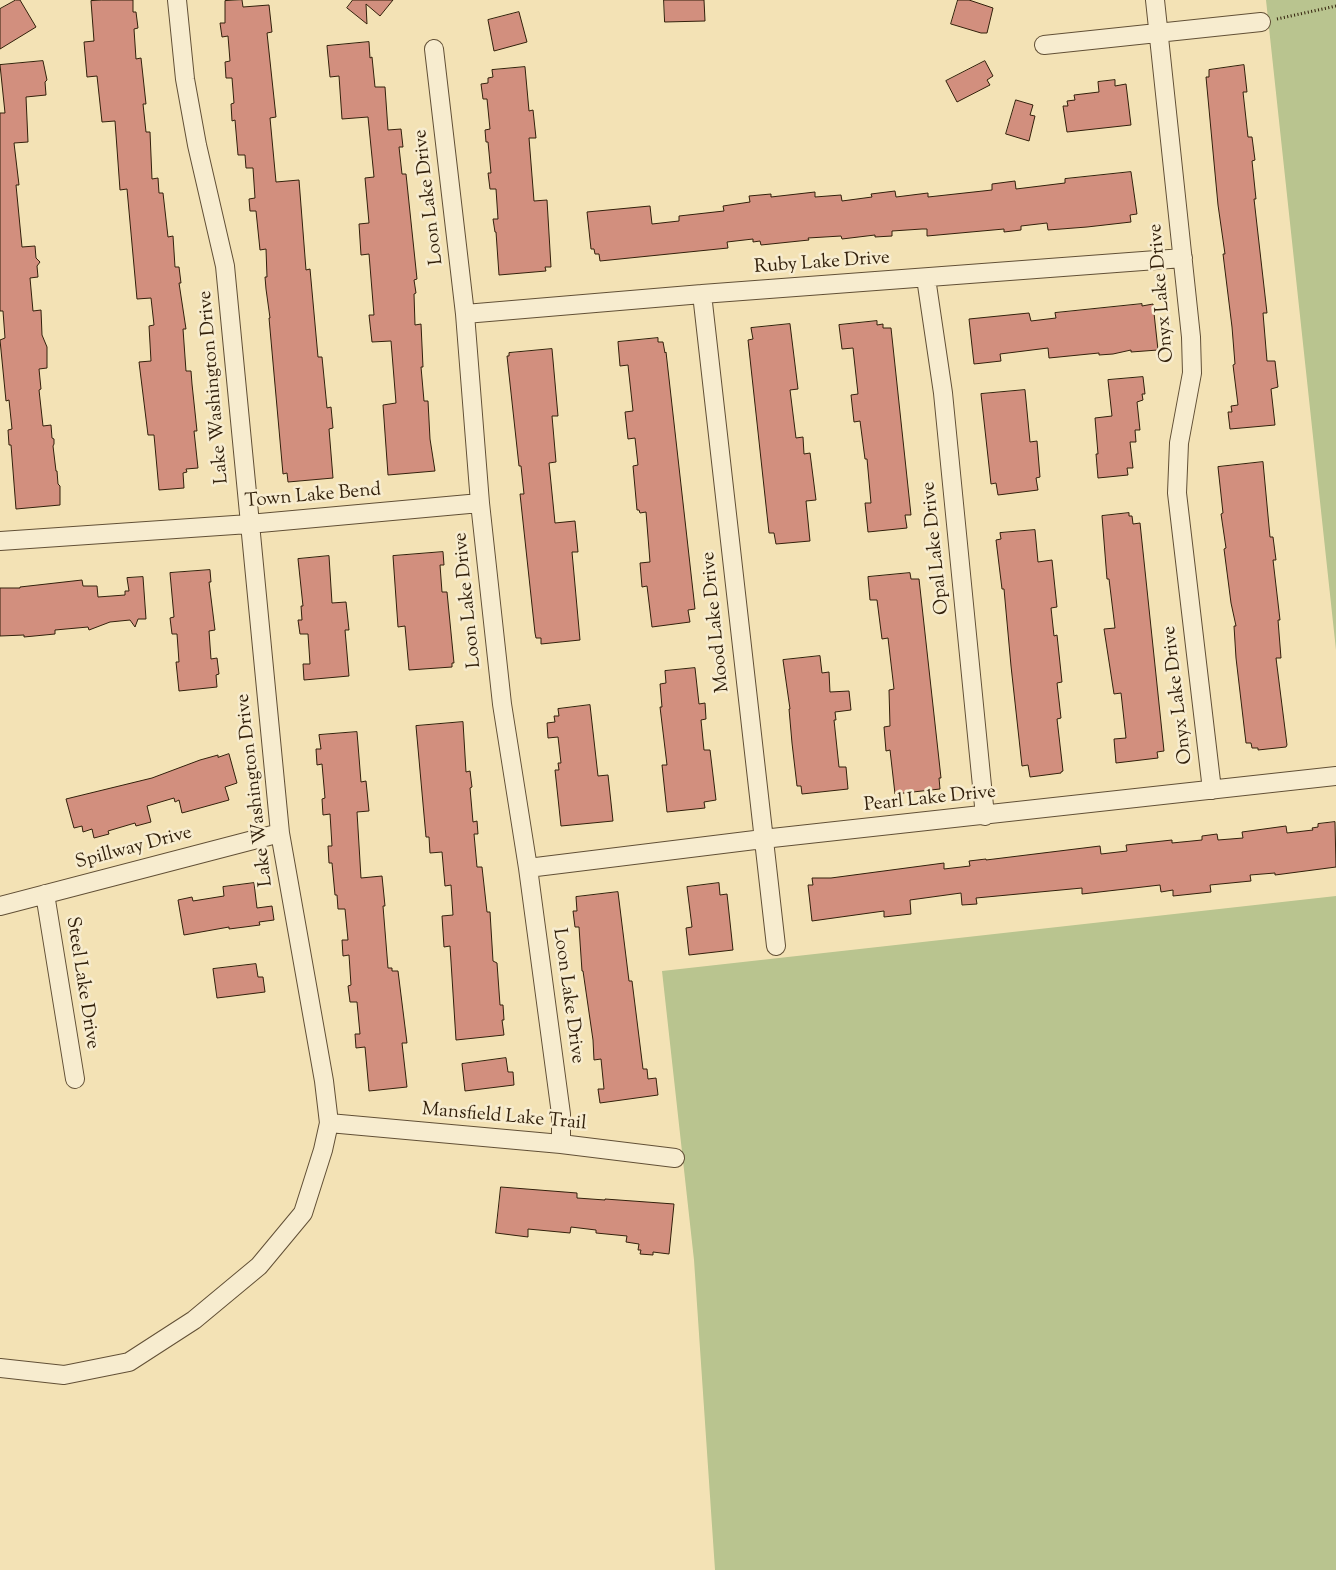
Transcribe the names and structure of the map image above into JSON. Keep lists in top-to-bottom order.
{
  "streets": {
    "street": [
      "Loon Lake Drive",
      "Ruby Lake Drive",
      "Onyx Lake Drive",
      "Lake Washington Drive",
      "Town Lake Bend",
      "Opal Lake Drive",
      "Mood Lake Drive",
      "Pearl Lake Drive",
      "Spillway Drive",
      "Steel Lake Drive",
      "Mansfield Lake Trail"
    ]
  },
  "crossings": [
    ["Loon Lake Drive", "Ruby Lake Drive"],
    ["Loon Lake Drive", "Town Lake Bend"],
    ["Loon Lake Drive", "Pearl Lake Drive"],
    ["Loon Lake Drive", "Mansfield Lake Trail"],
    ["Ruby Lake Drive", "Onyx Lake Drive"],
    ["Ruby Lake Drive", "Opal Lake Drive"],
    ["Ruby Lake Drive", "Mood Lake Drive"],
    ["Onyx Lake Drive", "Pearl Lake Drive"],
    ["Lake Washington Drive", "Town Lake Bend"],
    ["Lake Washington Drive", "Spillway Drive"],
    ["Lake Washington Drive", "Mansfield Lake Trail"],
    ["Opal Lake Drive", "Pearl Lake Drive"],
    ["Mood Lake Drive", "Pearl Lake Drive"],
    ["Spillway Drive", "Steel Lake Drive"]
  ]
}
